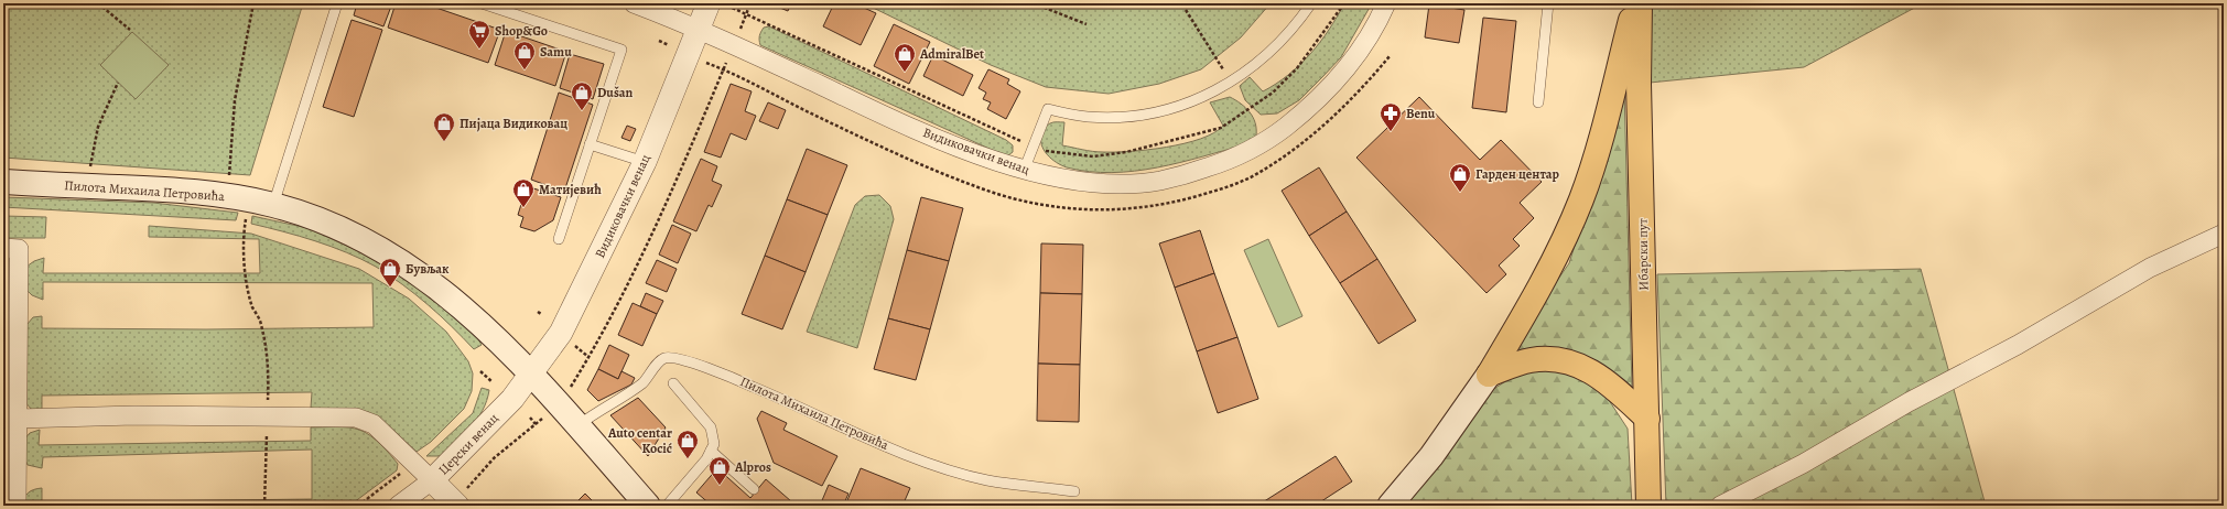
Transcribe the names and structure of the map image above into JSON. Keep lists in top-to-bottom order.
{
  "streets": {
    "main road": ["Пилота Михаила Петровића", "Ибарски пут"],
    "street": ["Видиковачки венац", "Церски венац"]
  },
  "crossings": [
    ["Видиковачки венац", "Пилота Михаила Петровића"],
    ["Видиковачки венац", "Церски венац"],
    ["Пилота Михаила Петровића", "Церски венац"]
  ],
  "places": {
    "supermarket": ["Shop&Go"],
    "shop": [
      "Samu",
      "AdmiralBet",
      "Dušan",
      "Пијаца Видиковац",
      "Гарден центар",
      "Матијевић",
      "Бувљак",
      "Auto centar Kocić",
      "Alpros"
    ],
    "pharmacy": ["Benu"]
  }
}
